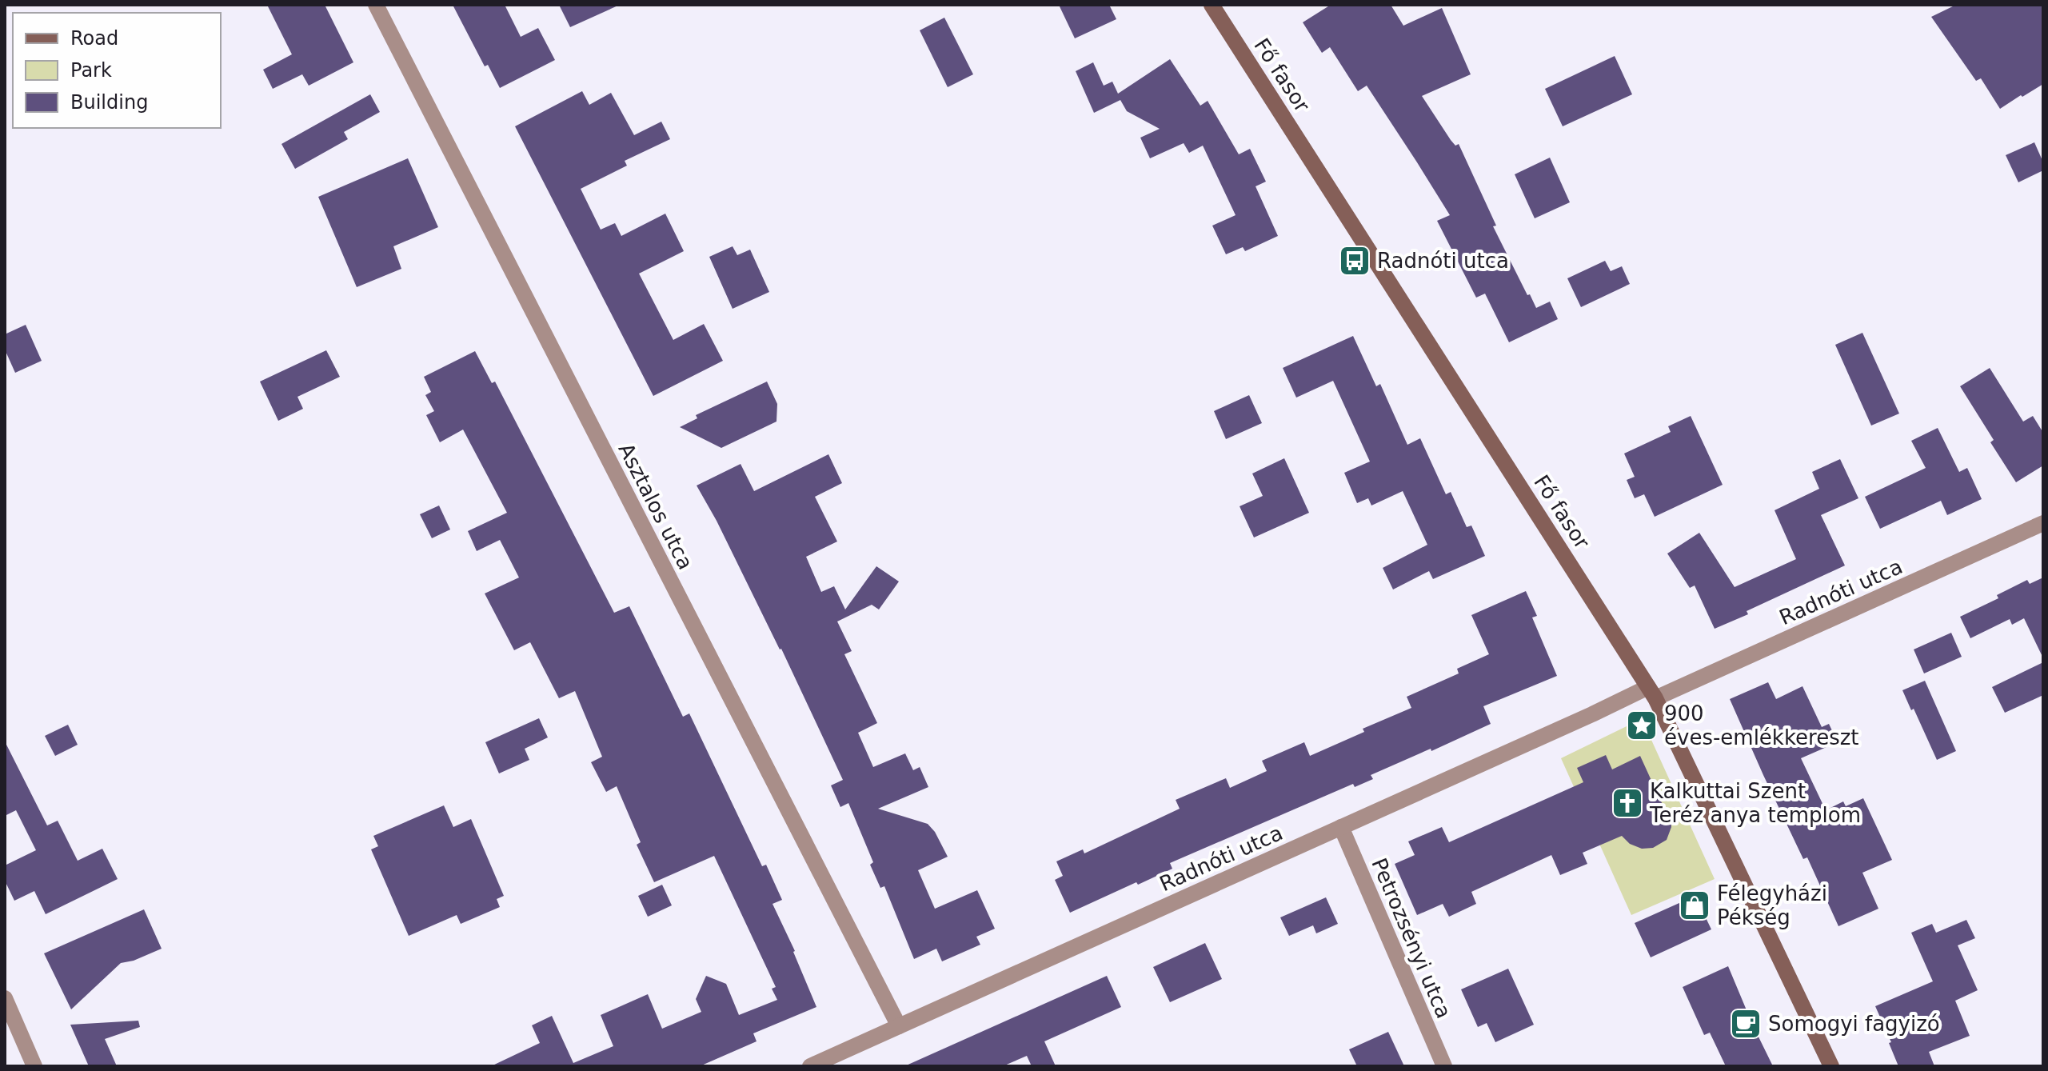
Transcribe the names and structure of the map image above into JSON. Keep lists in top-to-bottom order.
{
  "streets": {
    "street": [
      "Fő fasor",
      "Asztalos utca",
      "Radnóti utca",
      "Petrozsényi utca"
    ]
  },
  "crossings": [
    ["Fő fasor", "Radnóti utca"],
    ["Asztalos utca", "Radnóti utca"],
    ["Radnóti utca", "Petrozsényi utca"]
  ],
  "places": {
    "bus stop": ["Radnóti utca"],
    "place": ["900 éves-emlékkereszt"],
    "church": ["Kalkuttai Szent Teréz anya templom"],
    "shop": ["Félegyházi Pékség"],
    "cafe": ["Somogyi fagyizó"]
  },
  "legend": ["Road", "Park", "Building"]
}
